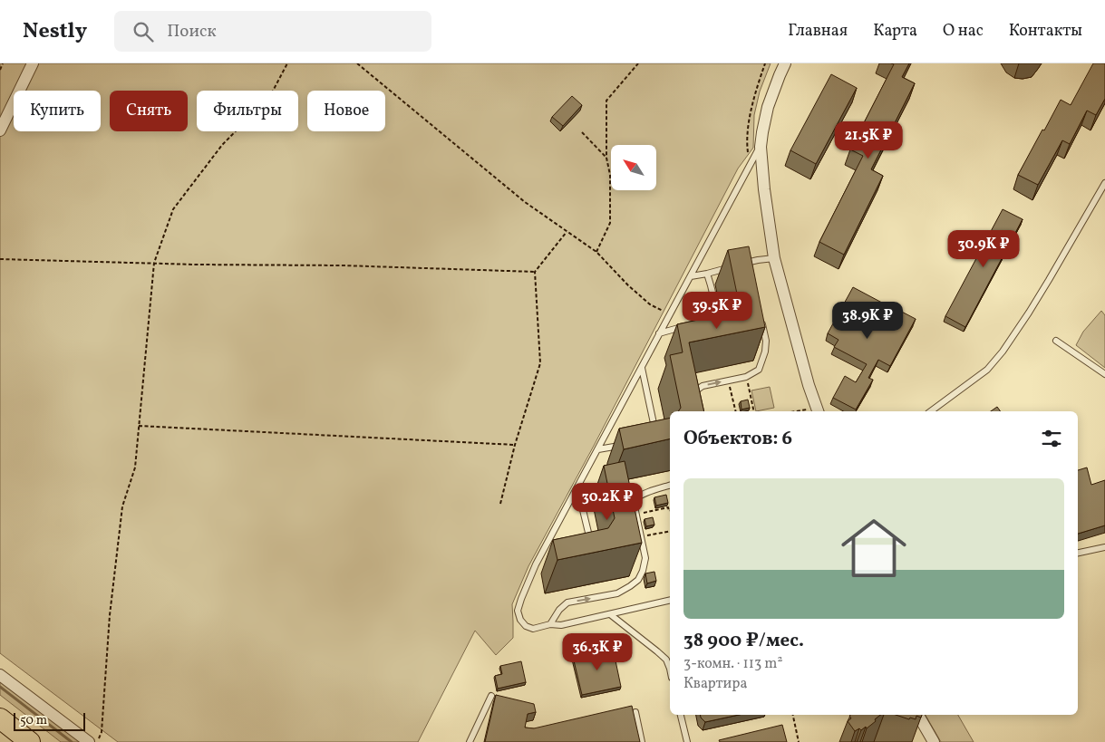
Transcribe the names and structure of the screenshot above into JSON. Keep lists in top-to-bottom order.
{
  "scale_bar": "50 m",
  "north": "top left",
  "page": {
    "header": "Nestly",
    "search": "Поиск",
    "nav": [
      "Главная",
      "Карта",
      "О нас",
      "Контакты"
    ],
    "chip": [
      "Купить",
      "Снять",
      "Фильтры",
      "Новое"
    ],
    "price": [
      "21.5K ₽",
      "30.9K ₽",
      "39.5K ₽",
      "38.9K ₽",
      "30.2K ₽",
      "36.3K ₽"
    ],
    "heading": "Объектов: 6",
    "list": [
      {
        "name": "38 900 ₽/мес.",
        "note": "3-комн. · 113 m² · Квартира"
      }
    ],
    "scale": "50 m"
  }
}
